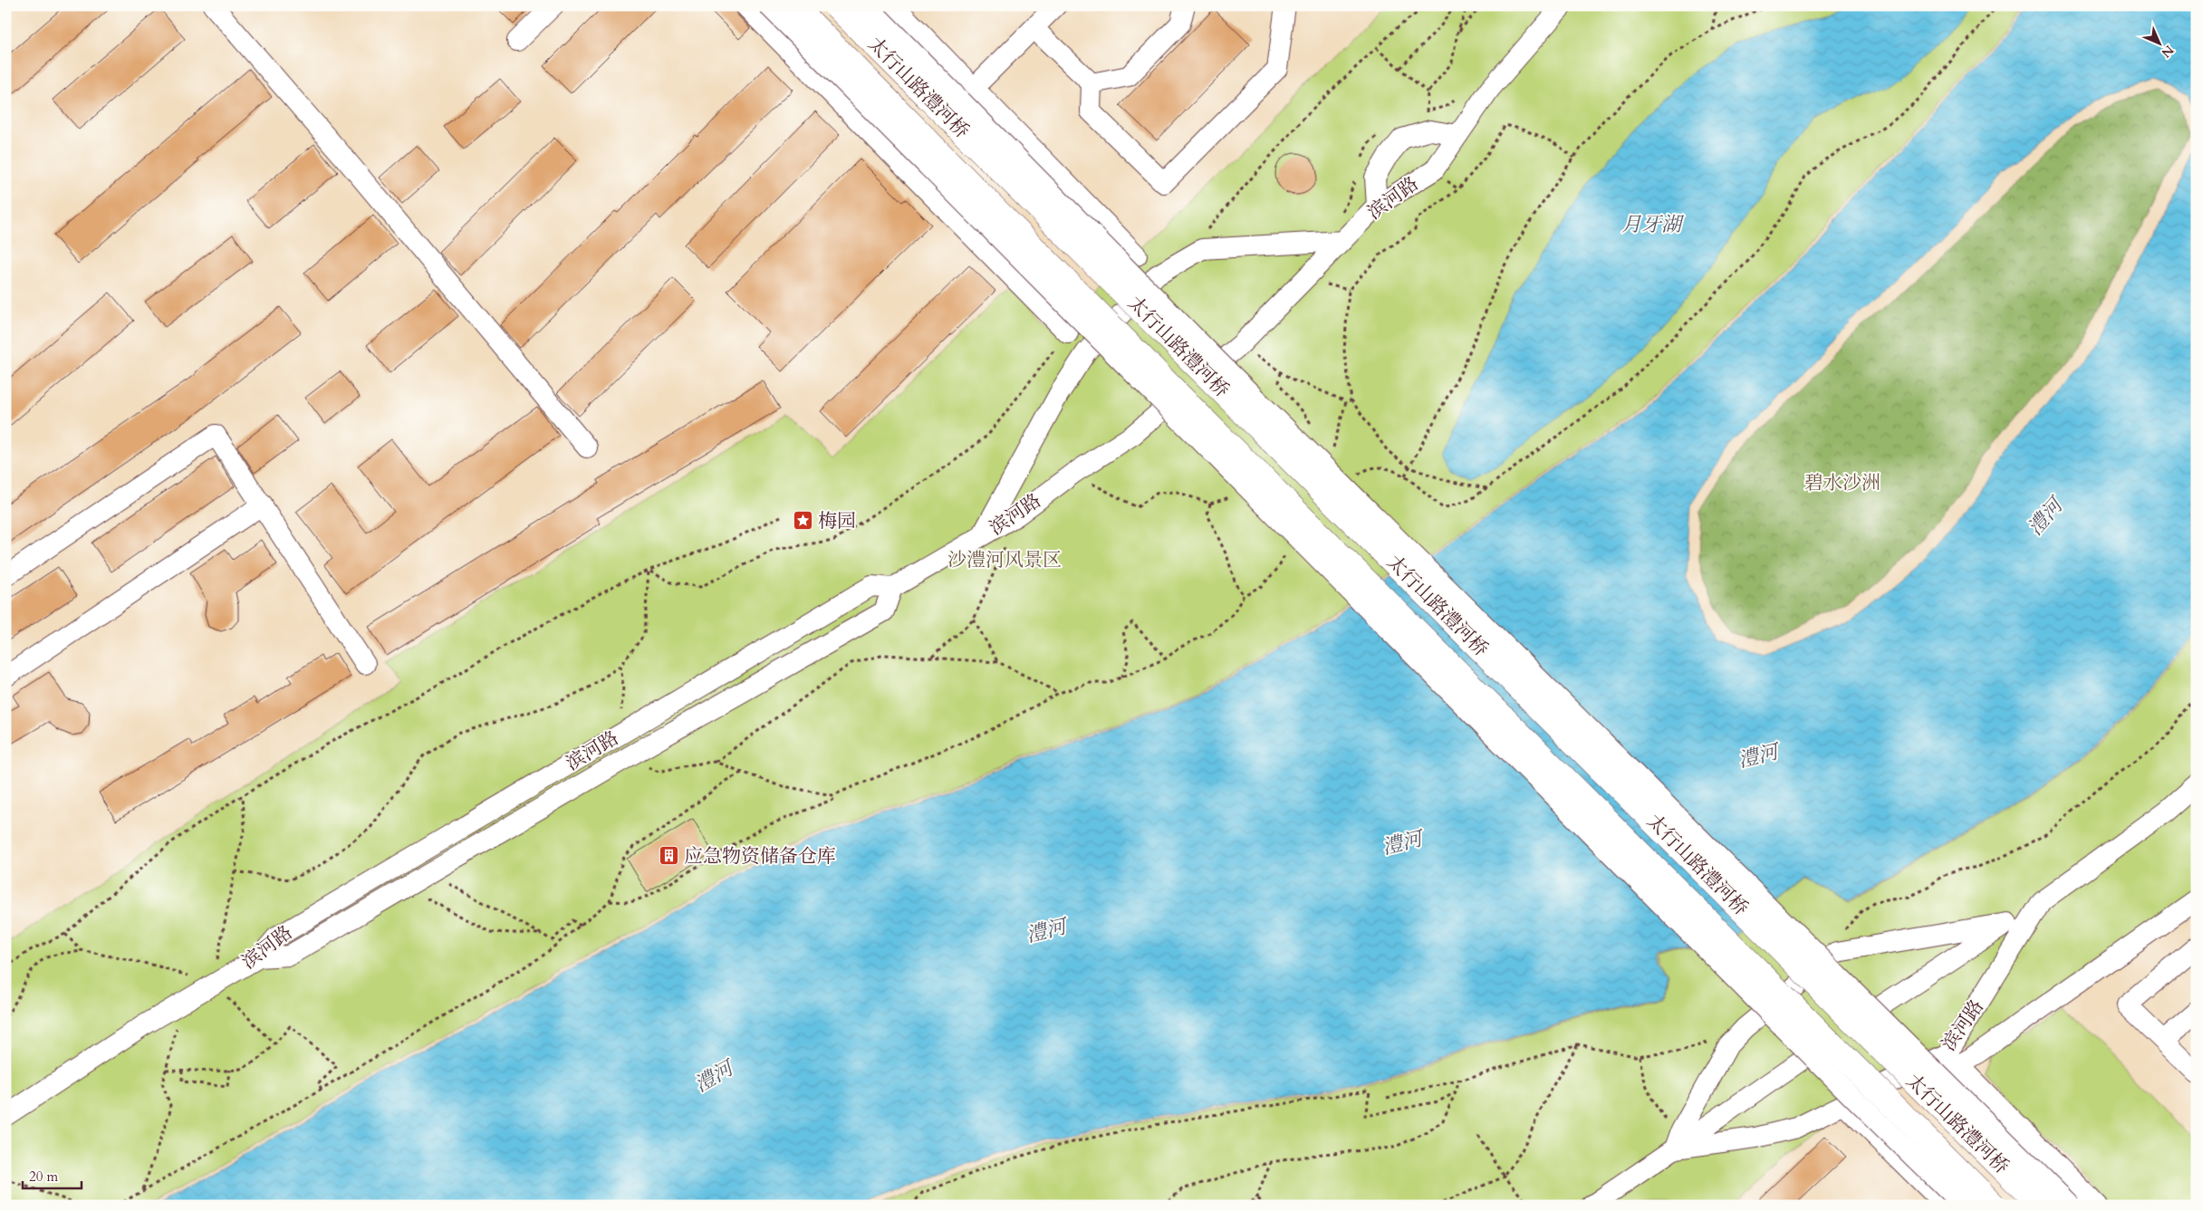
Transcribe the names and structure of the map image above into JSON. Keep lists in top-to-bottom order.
{
  "streets": {
    "main road": ["太行山路澧河桥"],
    "street": ["滨河路"]
  },
  "crossings": [
    ["太行山路澧河桥", "滨河路"]
  ],
  "water": ["月牙湖", "澧河"],
  "parks": ["碧水沙洲", "沙澧河风景区"],
  "places": {
    "place": ["梅园"],
    "building": ["应急物资储备仓库"]
  },
  "scale_bar": "20 m",
  "north": "bottom right"
}
